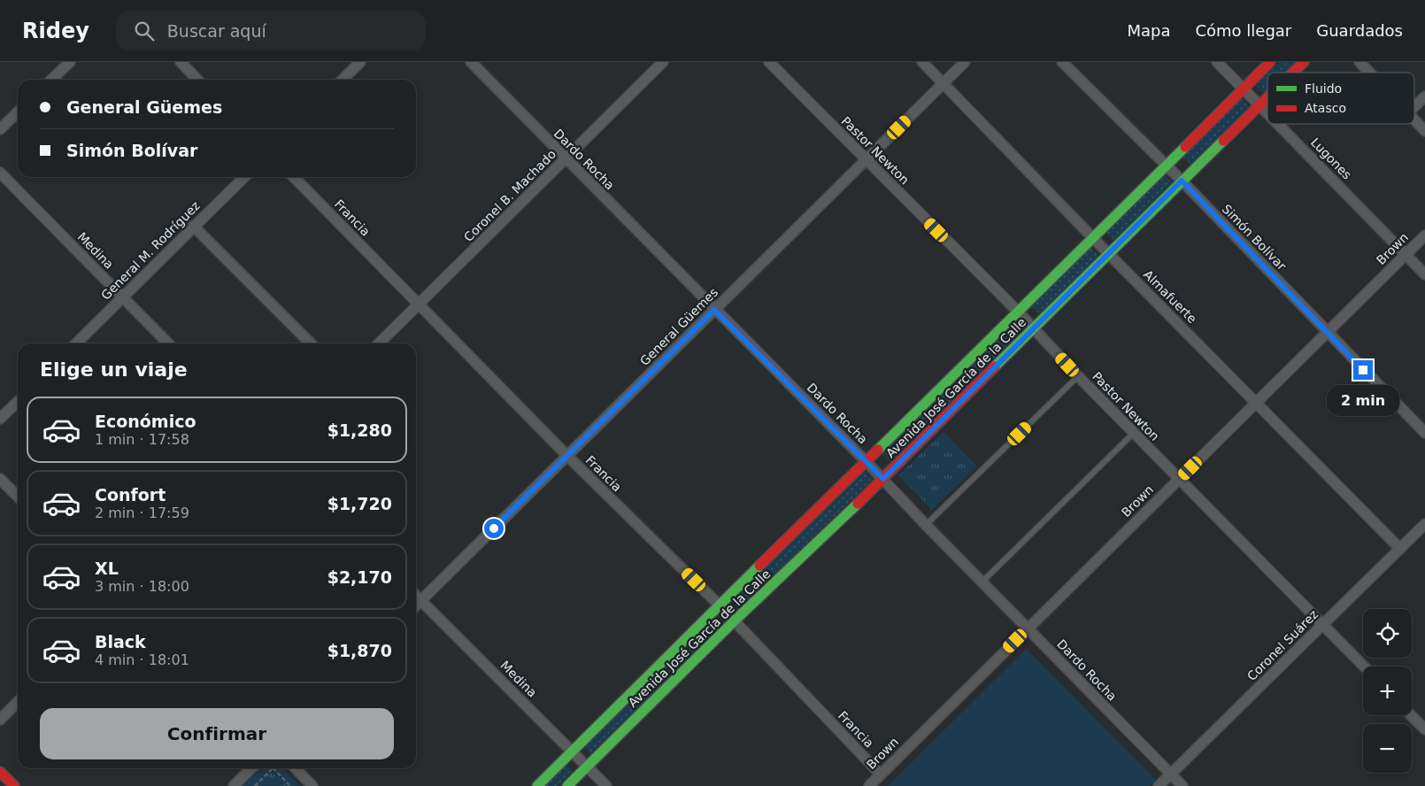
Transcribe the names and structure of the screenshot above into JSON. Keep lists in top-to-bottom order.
{
  "streets": {
    "main road": ["Avenida José García de la Calle"],
    "street": [
      "Pastor Newton",
      "Lugones",
      "Dardo Rocha",
      "Coronel B. Machado",
      "Francia",
      "Simón Bolívar",
      "Brown",
      "Medina",
      "General M. Rodríguez",
      "Almafuerte",
      "General Güemes",
      "Coronel Suárez"
    ]
  },
  "crossings": [
    ["Pastor Newton", "Brown"],
    ["Pastor Newton", "General Güemes"],
    ["Pastor Newton", "Avenida José García de la Calle"],
    ["Pastor Newton", "Coronel Suárez"],
    ["Lugones", "Brown"],
    ["Lugones", "Avenida José García de la Calle"],
    ["Dardo Rocha", "Coronel B. Machado"],
    ["Dardo Rocha", "Brown"],
    ["Dardo Rocha", "General Güemes"],
    ["Dardo Rocha", "Avenida José García de la Calle"],
    ["Dardo Rocha", "Coronel Suárez"],
    ["Coronel B. Machado", "Francia"],
    ["Francia", "Brown"],
    ["Francia", "General Güemes"],
    ["Francia", "Avenida José García de la Calle"],
    ["Simón Bolívar", "Brown"],
    ["Simón Bolívar", "Avenida José García de la Calle"],
    ["Brown", "Almafuerte"],
    ["Medina", "General M. Rodríguez"],
    ["Medina", "General Güemes"],
    ["Medina", "Avenida José García de la Calle"],
    ["Almafuerte", "General Güemes"],
    ["Almafuerte", "Avenida José García de la Calle"],
    ["Almafuerte", "Coronel Suárez"]
  ],
  "legend": ["Fluido", "Atasco"],
  "page": {
    "header": "Ridey",
    "search": "Buscar aquí",
    "nav": ["Mapa", "Cómo llegar", "Guardados"],
    "banner": ["General Güemes", "Simón Bolívar"],
    "heading": "Elige un viaje",
    "bubble": "2 min",
    "list": [
      {
        "name": "Económico",
        "note": "1 min · 17:58",
        "value": "$1,280"
      },
      {
        "name": "Confort",
        "note": "2 min · 17:59",
        "value": "$1,720"
      },
      {
        "name": "XL",
        "note": "3 min · 18:00",
        "value": "$2,170"
      },
      {
        "name": "Black",
        "note": "4 min · 18:01",
        "value": "$1,870"
      }
    ],
    "map_buttons": ["+", "−"],
    "buttons": "Confirmar"
  }
}
